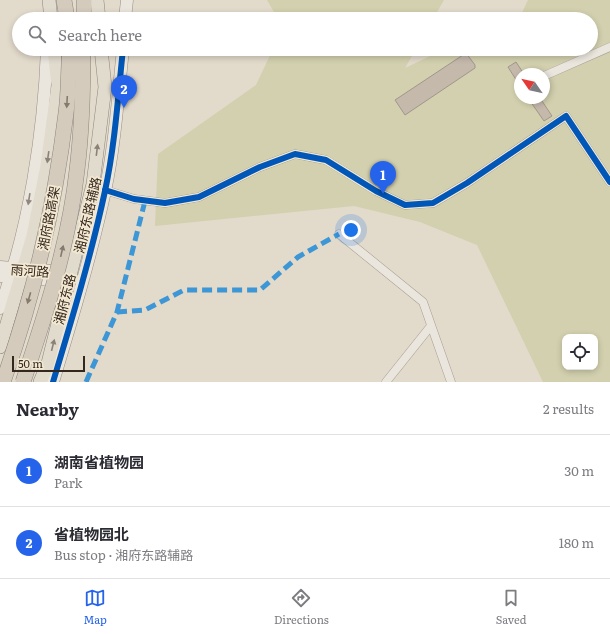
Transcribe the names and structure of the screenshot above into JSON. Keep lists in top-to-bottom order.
{
  "streets": {
    "highway": ["湘府路高架"],
    "main road": ["湘府东路辅路", "雨河路", "湘府东路"]
  },
  "crossings": [
    ["湘府东路辅路", "雨河路"],
    ["雨河路", "湘府东路"]
  ],
  "scale_bar": "50 m",
  "north": "top left",
  "page": {
    "search": "Search here",
    "pins": ["2", "1"],
    "scale": "50 m",
    "heading": ["Nearby", "2 results"],
    "list": [
      {
        "mark": "1",
        "name": "湖南省植物园",
        "note": "Park",
        "value": "30 m"
      },
      {
        "mark": "2",
        "name": "省植物园北",
        "note": "Bus stop · 湘府东路辅路",
        "value": "180 m"
      }
    ],
    "nav": ["Map", "Directions", "Saved"]
  }
}
